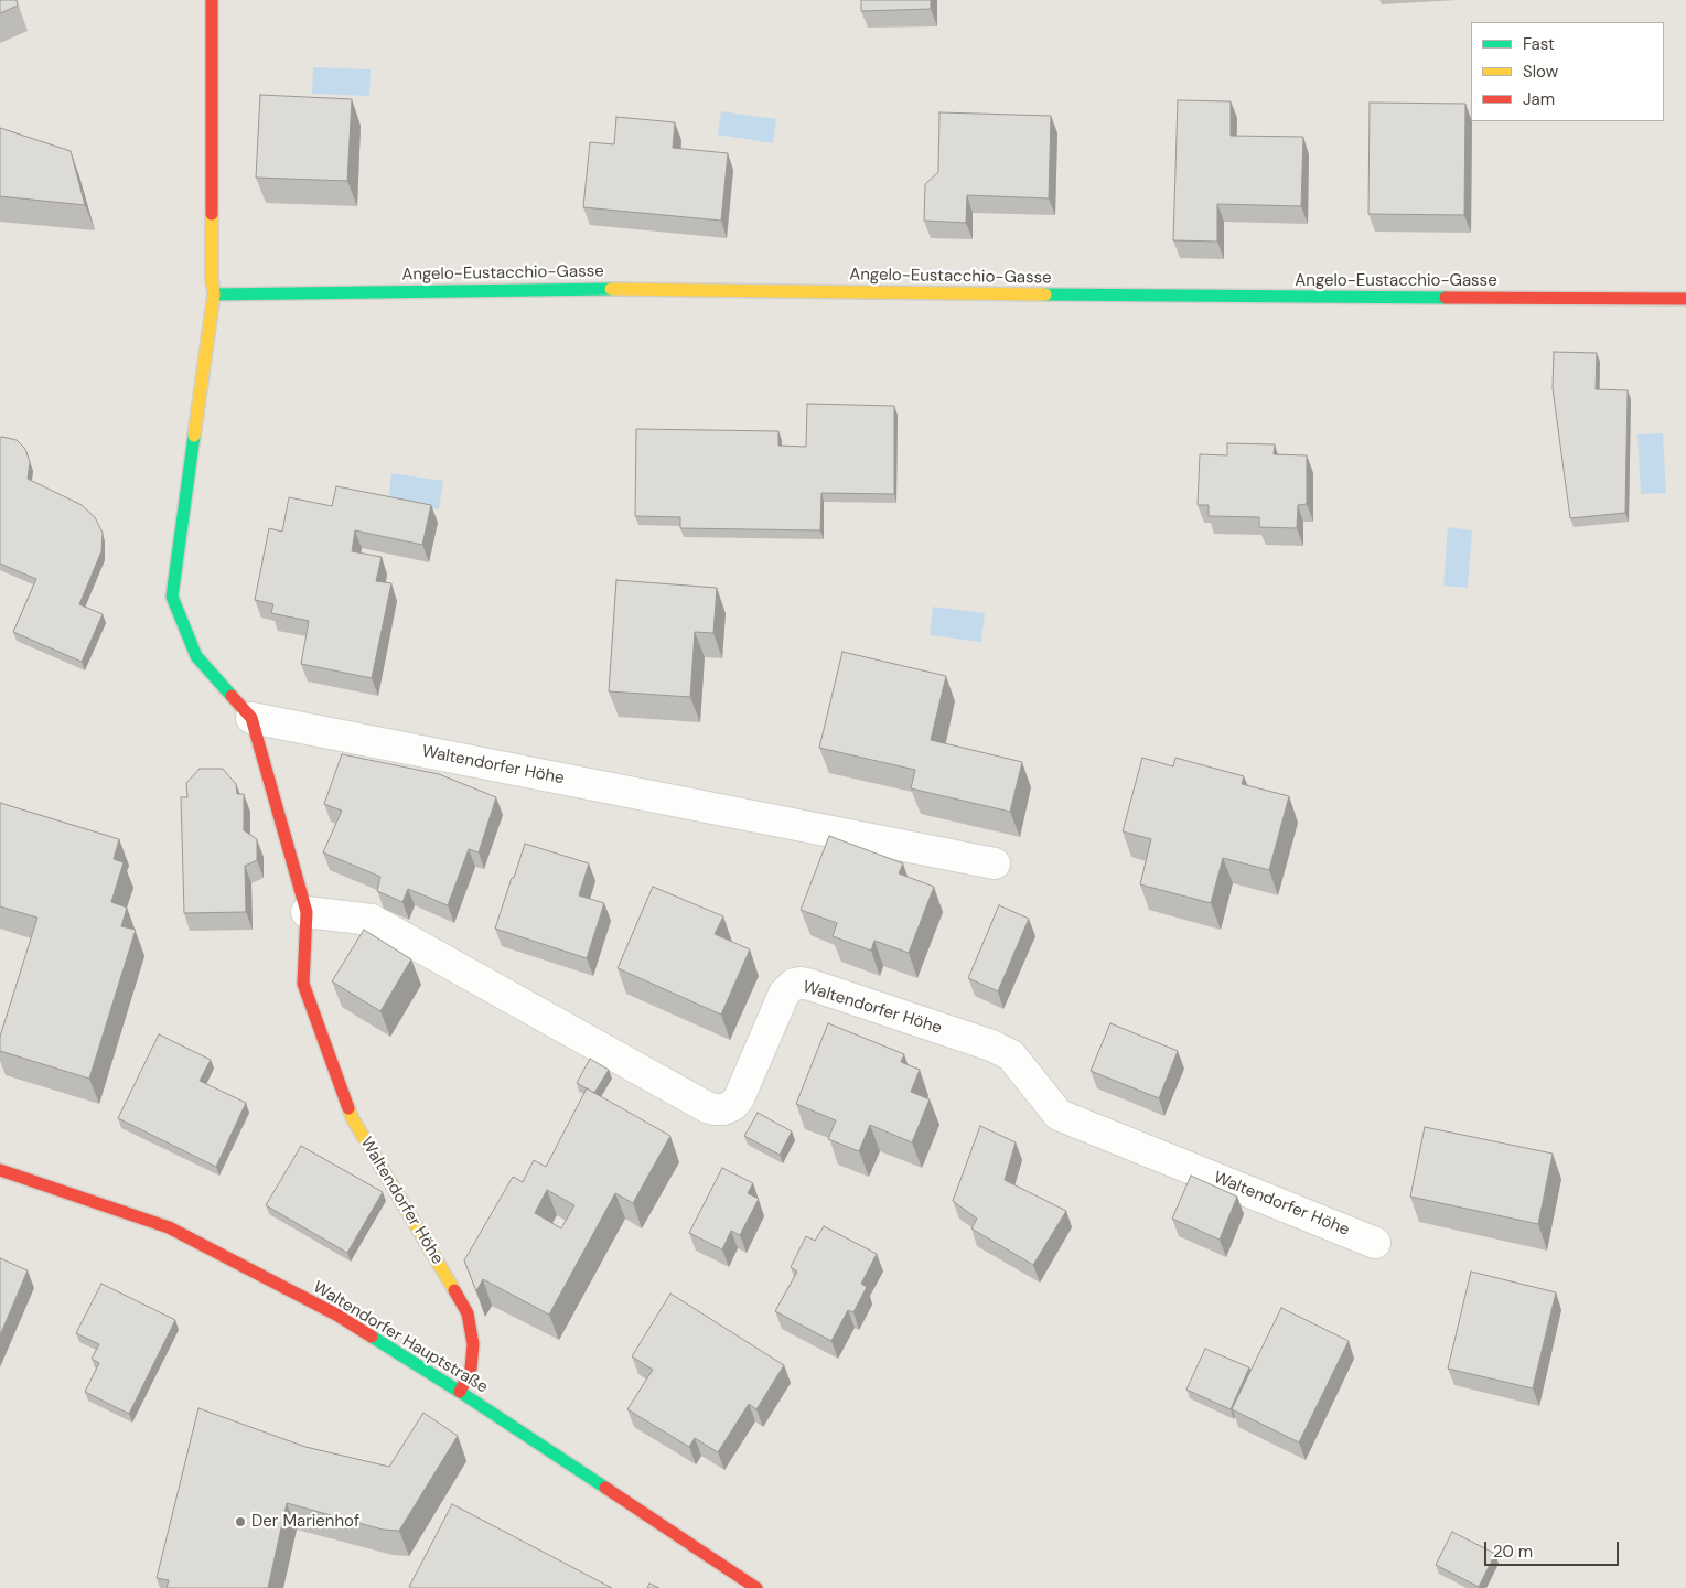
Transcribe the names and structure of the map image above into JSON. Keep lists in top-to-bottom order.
{
  "streets": {
    "street": ["Angelo-Eustacchio-Gasse", "Waltendorfer Höhe", "Waltendorfer Hauptstraße"]
  },
  "crossings": [
    ["Angelo-Eustacchio-Gasse", "Waltendorfer Höhe"],
    ["Waltendorfer Höhe", "Waltendorfer Hauptstraße"]
  ],
  "places": ["Der Marienhof"],
  "legend": ["Fast", "Slow", "Jam"],
  "scale_bar": "20 m"
}
